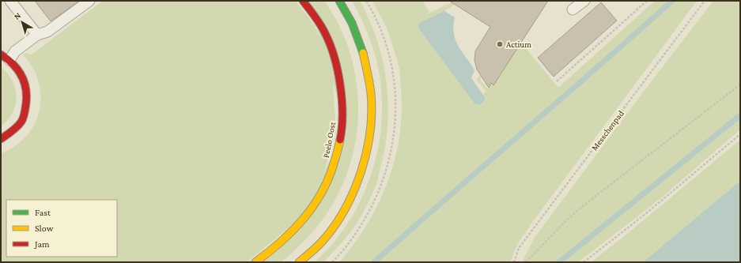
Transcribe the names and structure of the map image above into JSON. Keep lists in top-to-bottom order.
{
  "streets": {
    "main road": ["Peelo Oost"],
    "path": ["Messchenpad"]
  },
  "places": ["Actium"],
  "legend": ["Fast", "Slow", "Jam"],
  "north": "top left"
}
